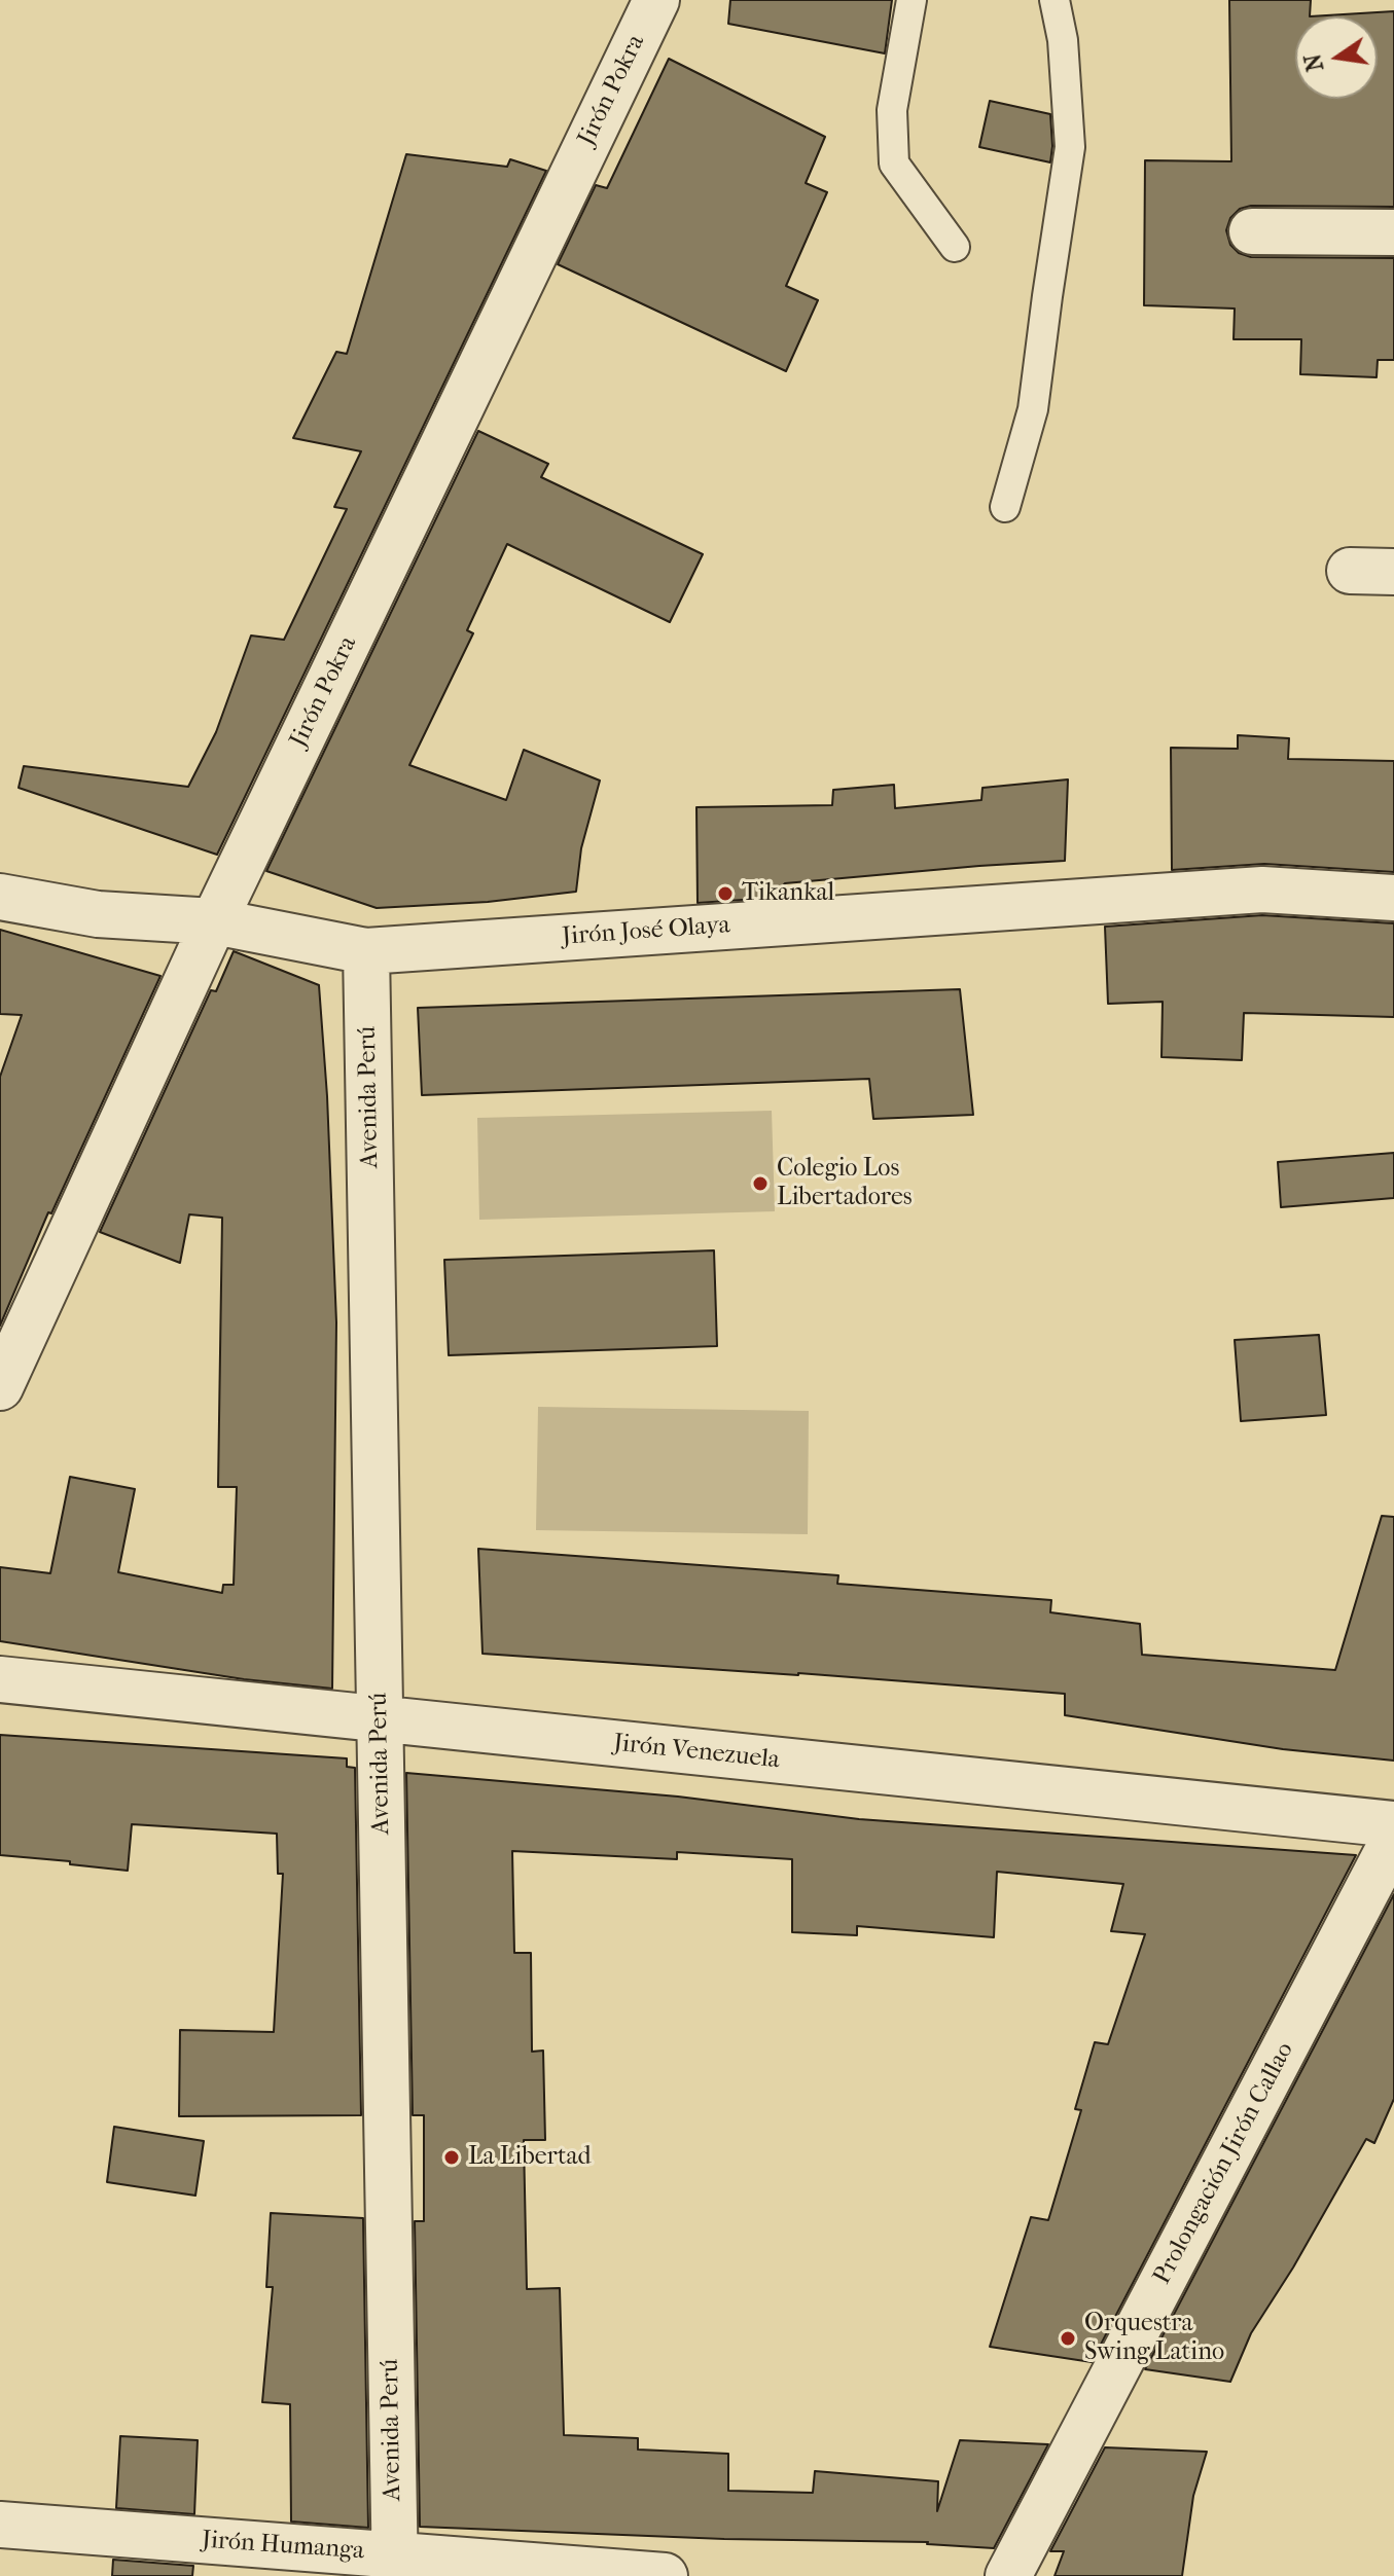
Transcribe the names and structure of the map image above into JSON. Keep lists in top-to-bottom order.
{
  "streets": {
    "street": [
      "Jirón Pokra",
      "Jirón José Olaya",
      "Avenida Perú",
      "Jirón Venezuela",
      "Prolongación Jirón Callao",
      "Jirón Humanga"
    ]
  },
  "crossings": [
    ["Jirón Pokra", "Jirón José Olaya"],
    ["Jirón José Olaya", "Avenida Perú"],
    ["Avenida Perú", "Jirón Venezuela"],
    ["Avenida Perú", "Jirón Humanga"]
  ],
  "places": [
    "Tikankal",
    "Colegio Los Libertadores",
    "La Libertad",
    "Orquestra Swing Latino"
  ],
  "north": "left"
}
